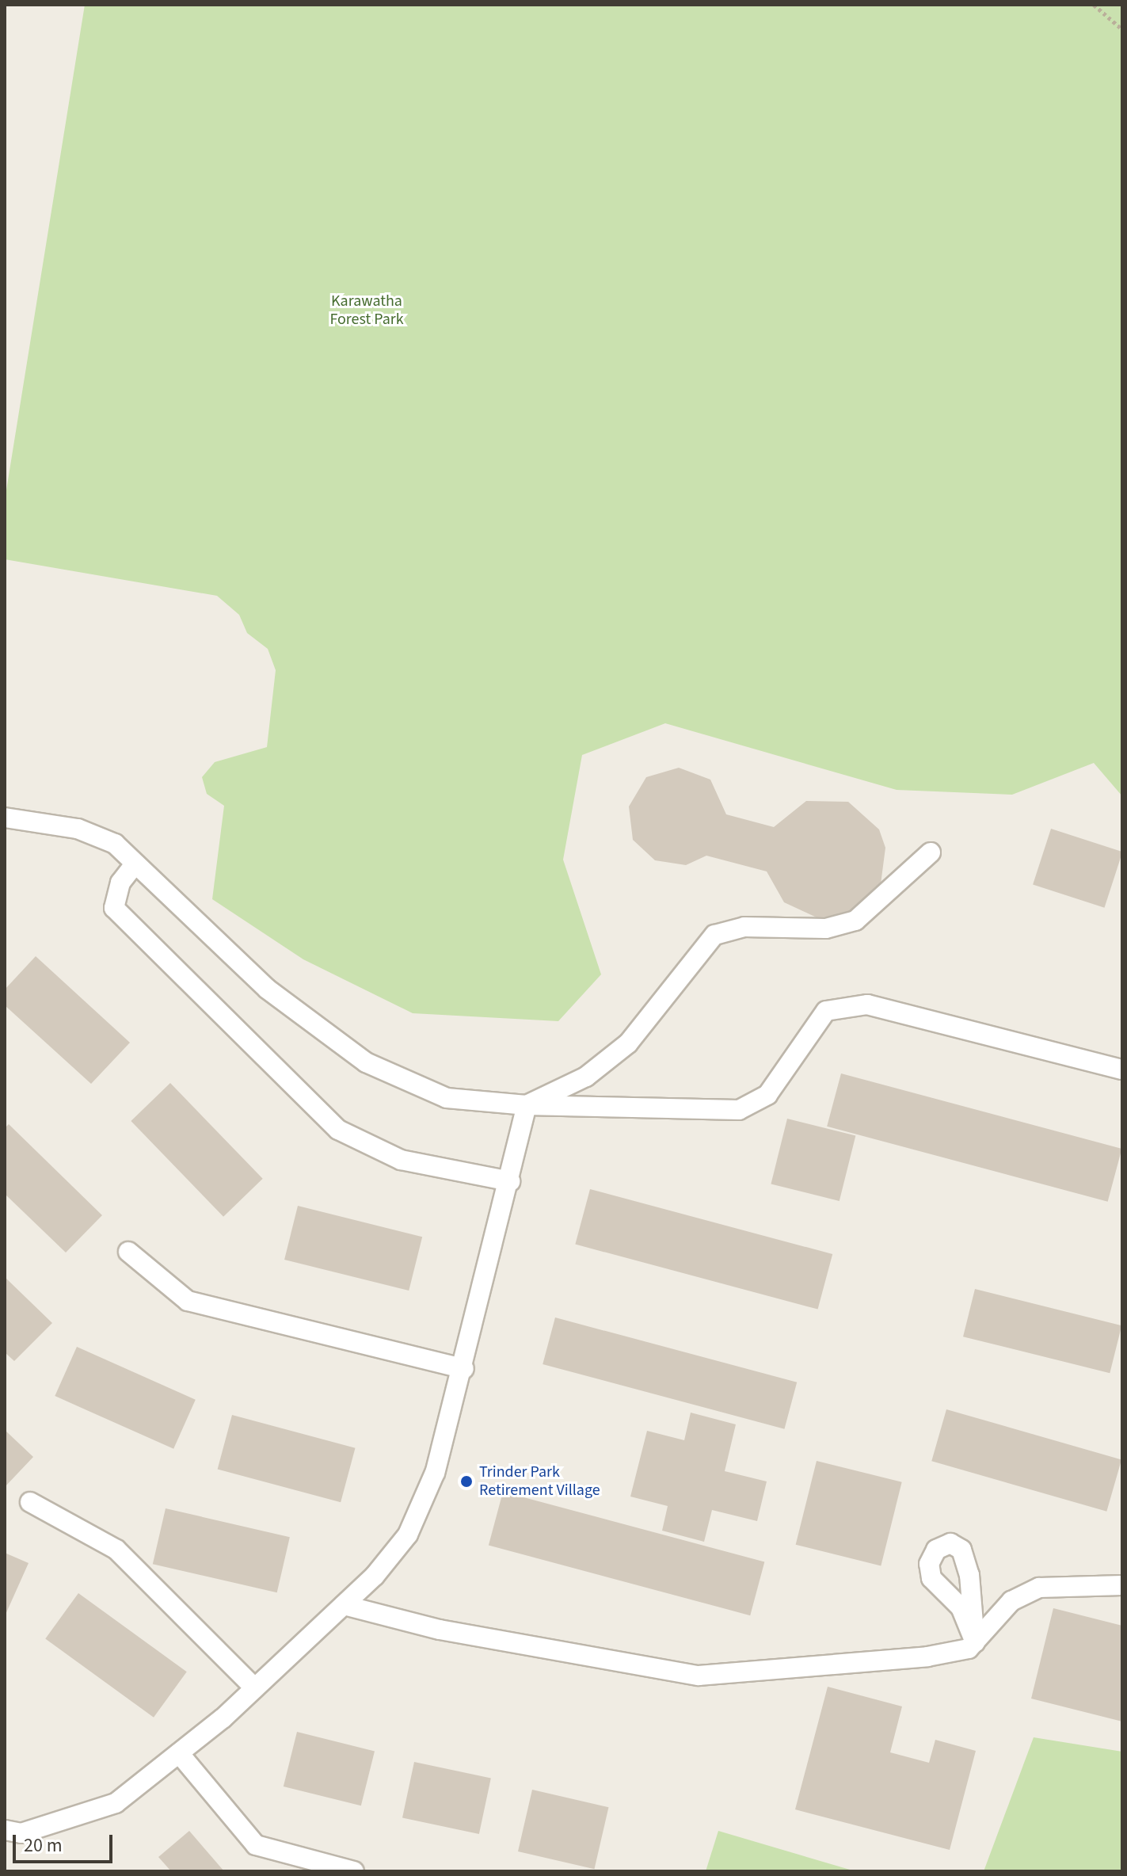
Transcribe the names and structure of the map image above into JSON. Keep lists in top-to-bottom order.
{
  "parks": ["Karawatha Forest Park"],
  "places": ["Trinder Park Retirement Village"],
  "scale_bar": "20 m"
}
